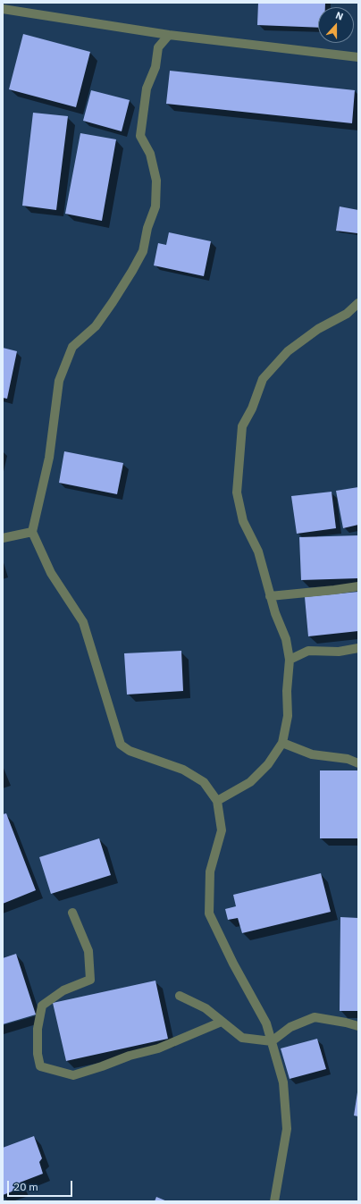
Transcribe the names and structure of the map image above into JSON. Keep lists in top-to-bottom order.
{
  "scale_bar": "20 m",
  "north": "top"
}
